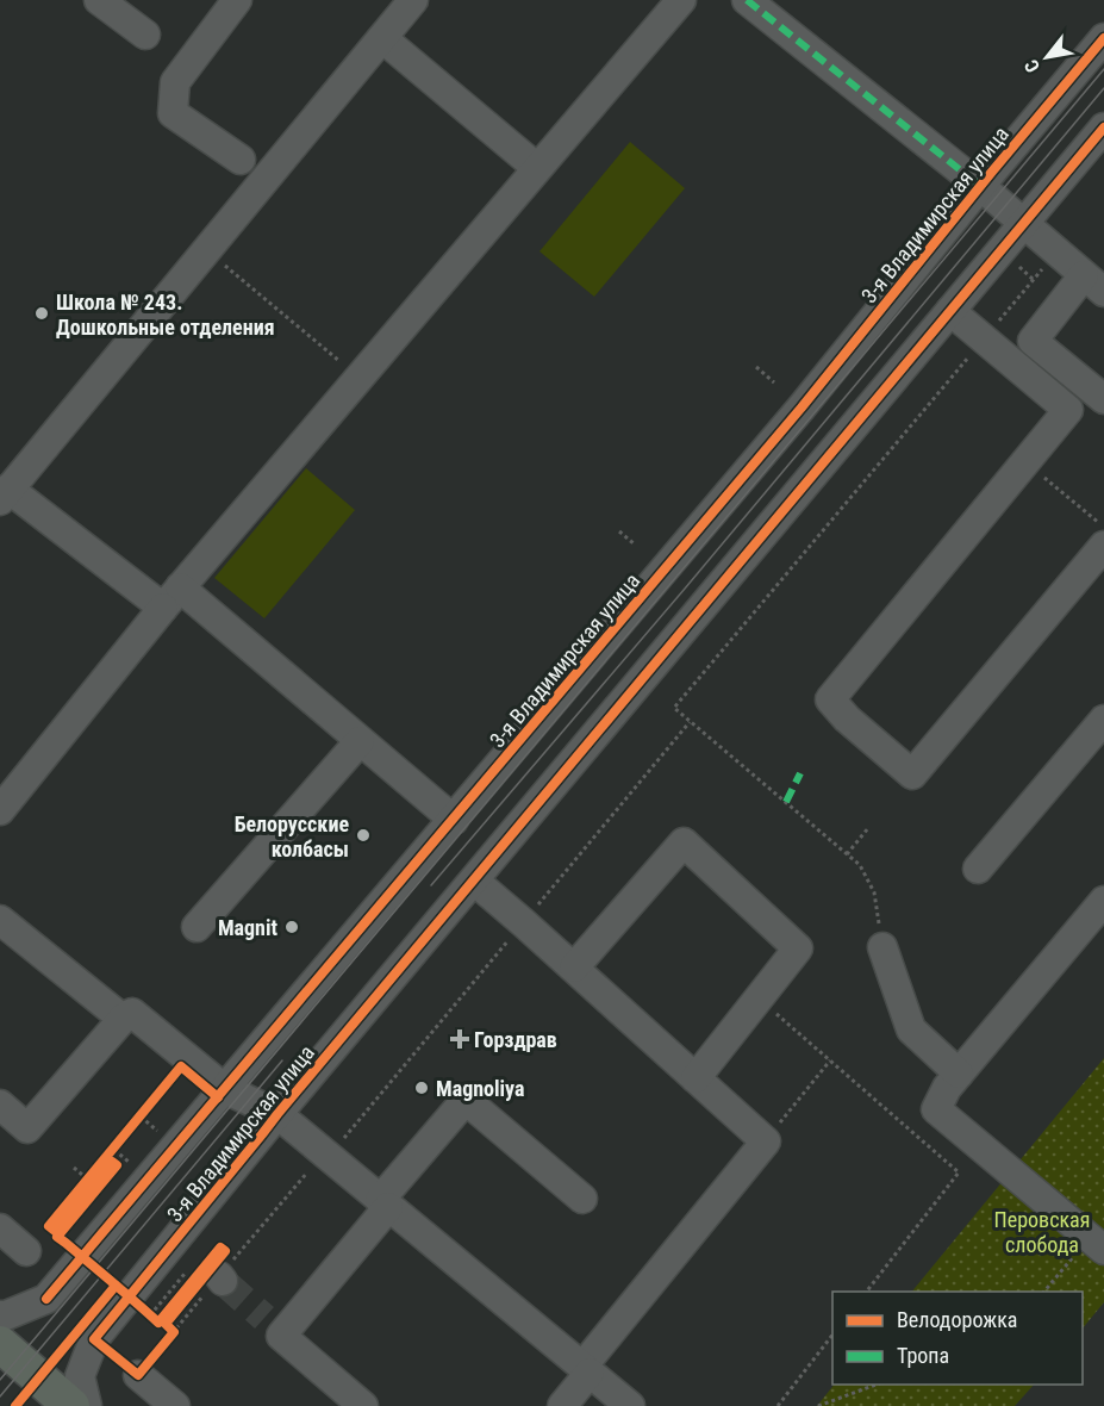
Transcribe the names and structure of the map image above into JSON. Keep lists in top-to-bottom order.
{
  "streets": {
    "street": ["3-я Владимирская улица"]
  },
  "parks": ["Перовская слобода"],
  "places": {
    "other": [
      "Школа № 243. Дошкольные отделения",
      "Белорусские колбасы",
      "Magnit",
      "Magnoliya"
    ],
    "health": ["Горздрав"]
  },
  "legend": ["Велодорожка", "Тропа"],
  "north": "bottom left"
}
